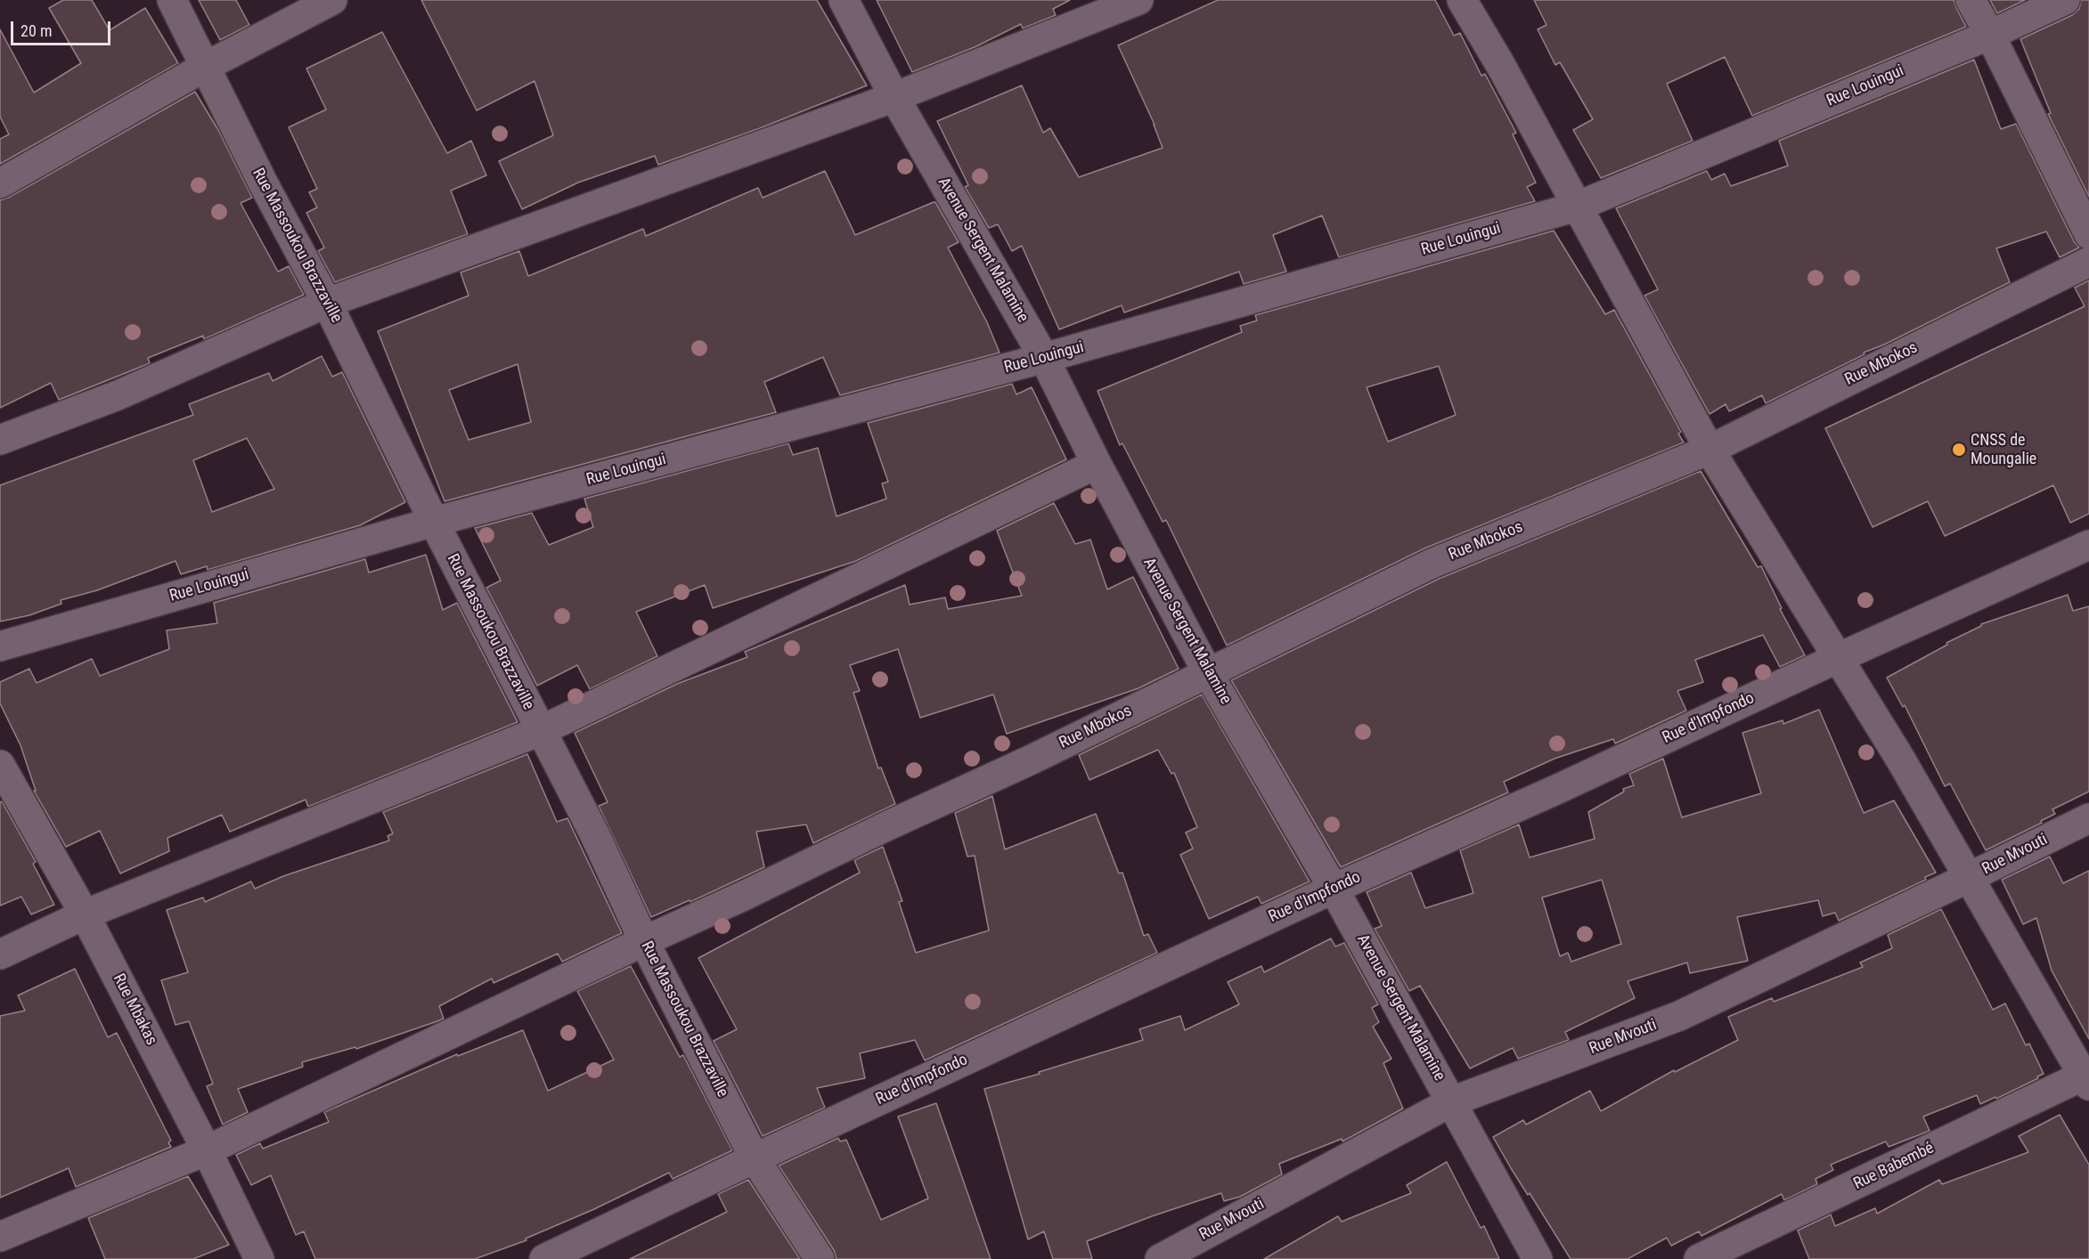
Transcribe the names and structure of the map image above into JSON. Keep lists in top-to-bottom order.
{
  "streets": {
    "street": [
      "Rue Louingui",
      "Rue Massoukou Brazzaville",
      "Avenue Sergent Malamine",
      "Rue Mbokos",
      "Rue d'Impfondo",
      "Rue Mvouti",
      "Rue Mbakas",
      "Rue Babembé"
    ]
  },
  "crossings": [
    ["Rue Louingui", "Rue Massoukou Brazzaville"],
    ["Rue Louingui", "Avenue Sergent Malamine"],
    ["Rue Massoukou Brazzaville", "Rue Mbokos"],
    ["Rue Massoukou Brazzaville", "Rue d'Impfondo"],
    ["Avenue Sergent Malamine", "Rue Mbokos"],
    ["Avenue Sergent Malamine", "Rue d'Impfondo"],
    ["Avenue Sergent Malamine", "Rue Mvouti"],
    ["Rue Mbokos", "Rue Mbakas"]
  ],
  "places": ["CNSS de Moungalie"],
  "scale_bar": "20 m"
}
